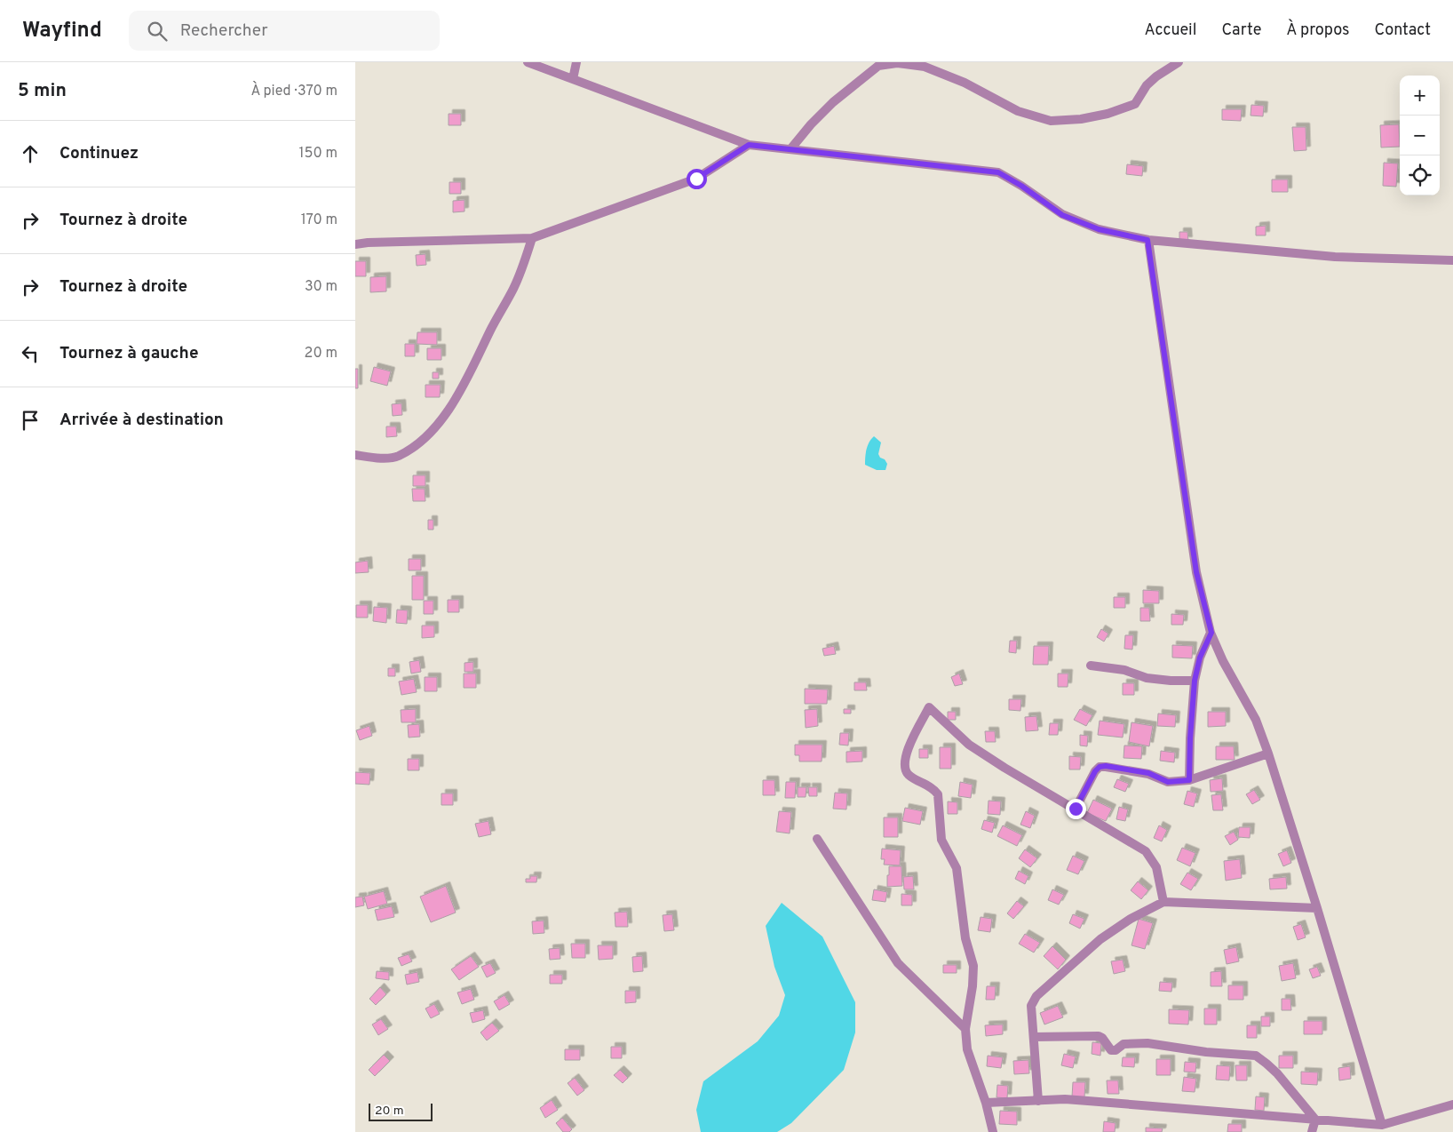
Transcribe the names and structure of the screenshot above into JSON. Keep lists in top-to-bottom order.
{
  "scale_bar": "20 m",
  "page": {
    "header": "Wayfind",
    "search": "Rechercher",
    "nav": [
      "Accueil",
      "Carte",
      "À propos",
      "Contact"
    ],
    "heading": ["5 min", "À pied · 370 m"],
    "map_buttons": ["+", "−"],
    "list": [
      ["Continuez", "150 m"],
      ["Tournez à droite", "170 m"],
      ["Tournez à droite", "30 m"],
      ["Tournez à gauche", "20 m"],
      "Arrivée à destination"
    ],
    "scale": "20 m"
  }
}
